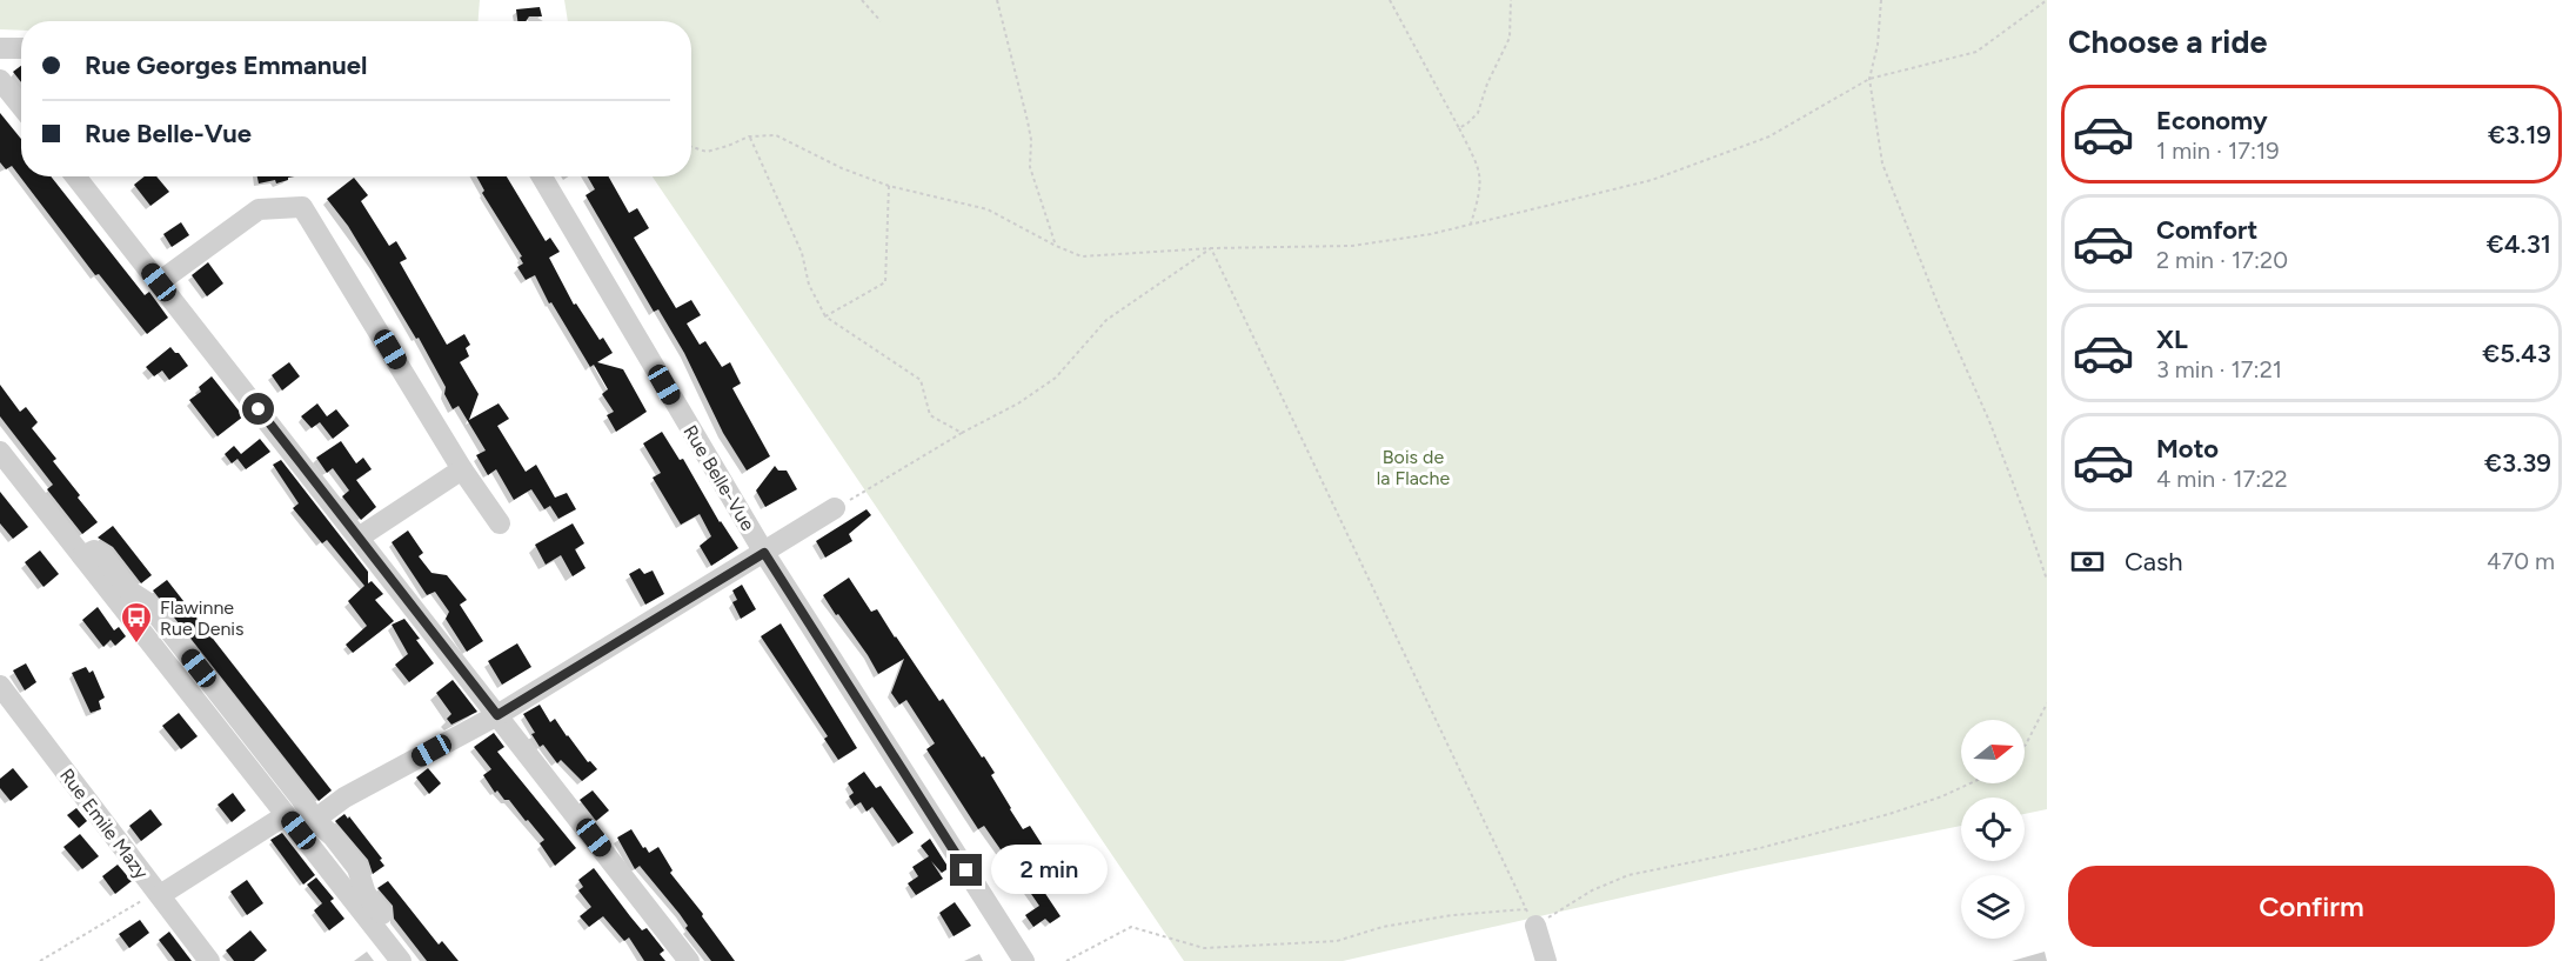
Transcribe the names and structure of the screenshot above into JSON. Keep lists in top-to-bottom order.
{
  "streets": {
    "street": ["Rue Belle-Vue", "Rue Emile Mazy"]
  },
  "parks": ["Bois de la Flache"],
  "places": {
    "bus stop": ["Flawinne Rue Denis"]
  },
  "north": "right",
  "page": {
    "heading": "Choose a ride",
    "banner": ["Rue Georges Emmanuel", "Rue Belle-Vue"],
    "list": [
      {
        "name": "Economy",
        "note": "1 min · 17:19",
        "value": "€3.19"
      },
      {
        "name": "Comfort",
        "note": "2 min · 17:20",
        "value": "€4.31"
      },
      {
        "name": "XL",
        "note": "3 min · 17:21",
        "value": "€5.43"
      },
      {
        "name": "Moto",
        "note": "4 min · 17:22",
        "value": "€3.39"
      }
    ],
    "pay": ["Cash", "470 m"],
    "bubble": "2 min",
    "buttons": "Confirm"
  }
}
